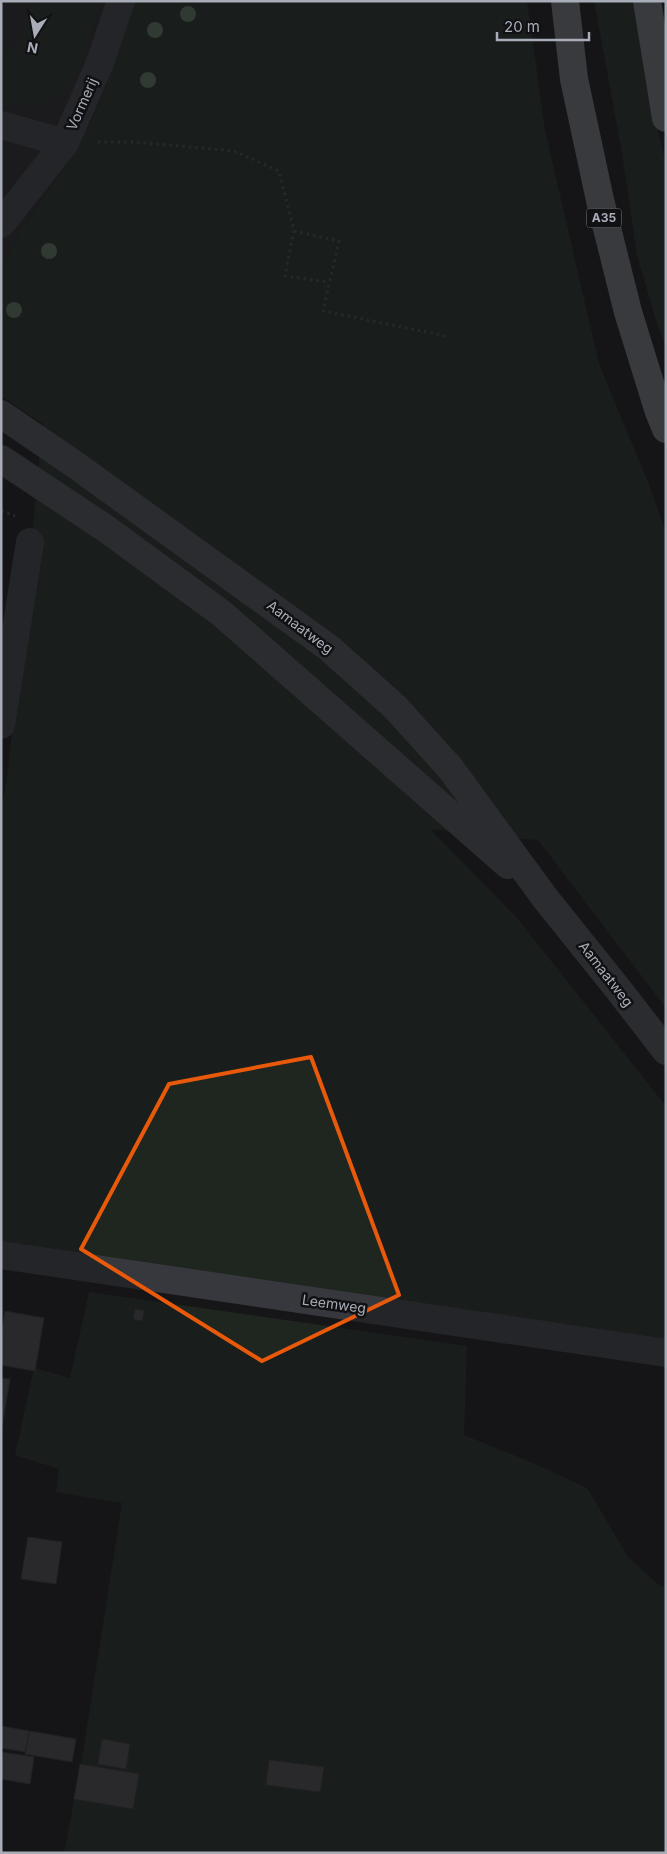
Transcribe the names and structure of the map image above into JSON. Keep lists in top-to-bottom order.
{
  "streets": {
    "highway": ["A35"],
    "main road": ["Aamaatweg"],
    "street": ["Vormerij", "Leemweg"]
  },
  "scale_bar": "20 m",
  "north": "bottom"
}
